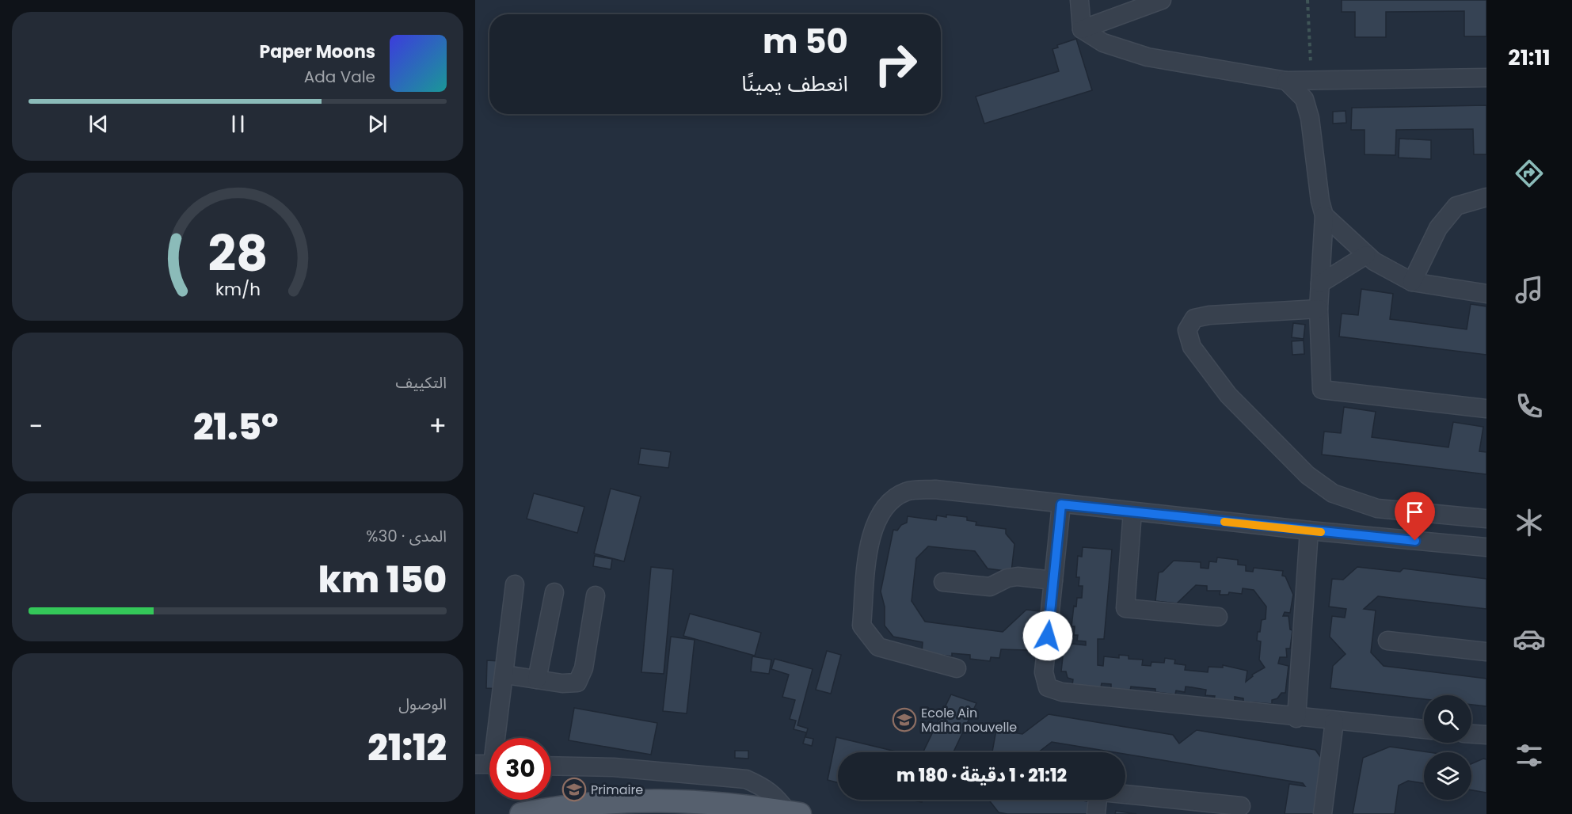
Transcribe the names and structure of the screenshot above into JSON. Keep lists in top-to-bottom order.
{
  "places": {
    "school or university": ["Ecole Ain Malha nouvelle", "Primaire"]
  },
  "page": {
    "tabs": "21:11",
    "turn": ["50 m", "انعطف يمينًا"],
    "song": ["Paper Moons", "Ada Vale"],
    "tile": [
      "التكييف",
      ["المدى · 30%", "150 km"],
      ["الوصول", "21:12"]
    ],
    "heat": ["−", "21.5°", "+"],
    "limit": "30",
    "trip": "21:12 · 1 دقيقة · 180 m",
    "gauge": ["28", "km/h"]
  }
}
